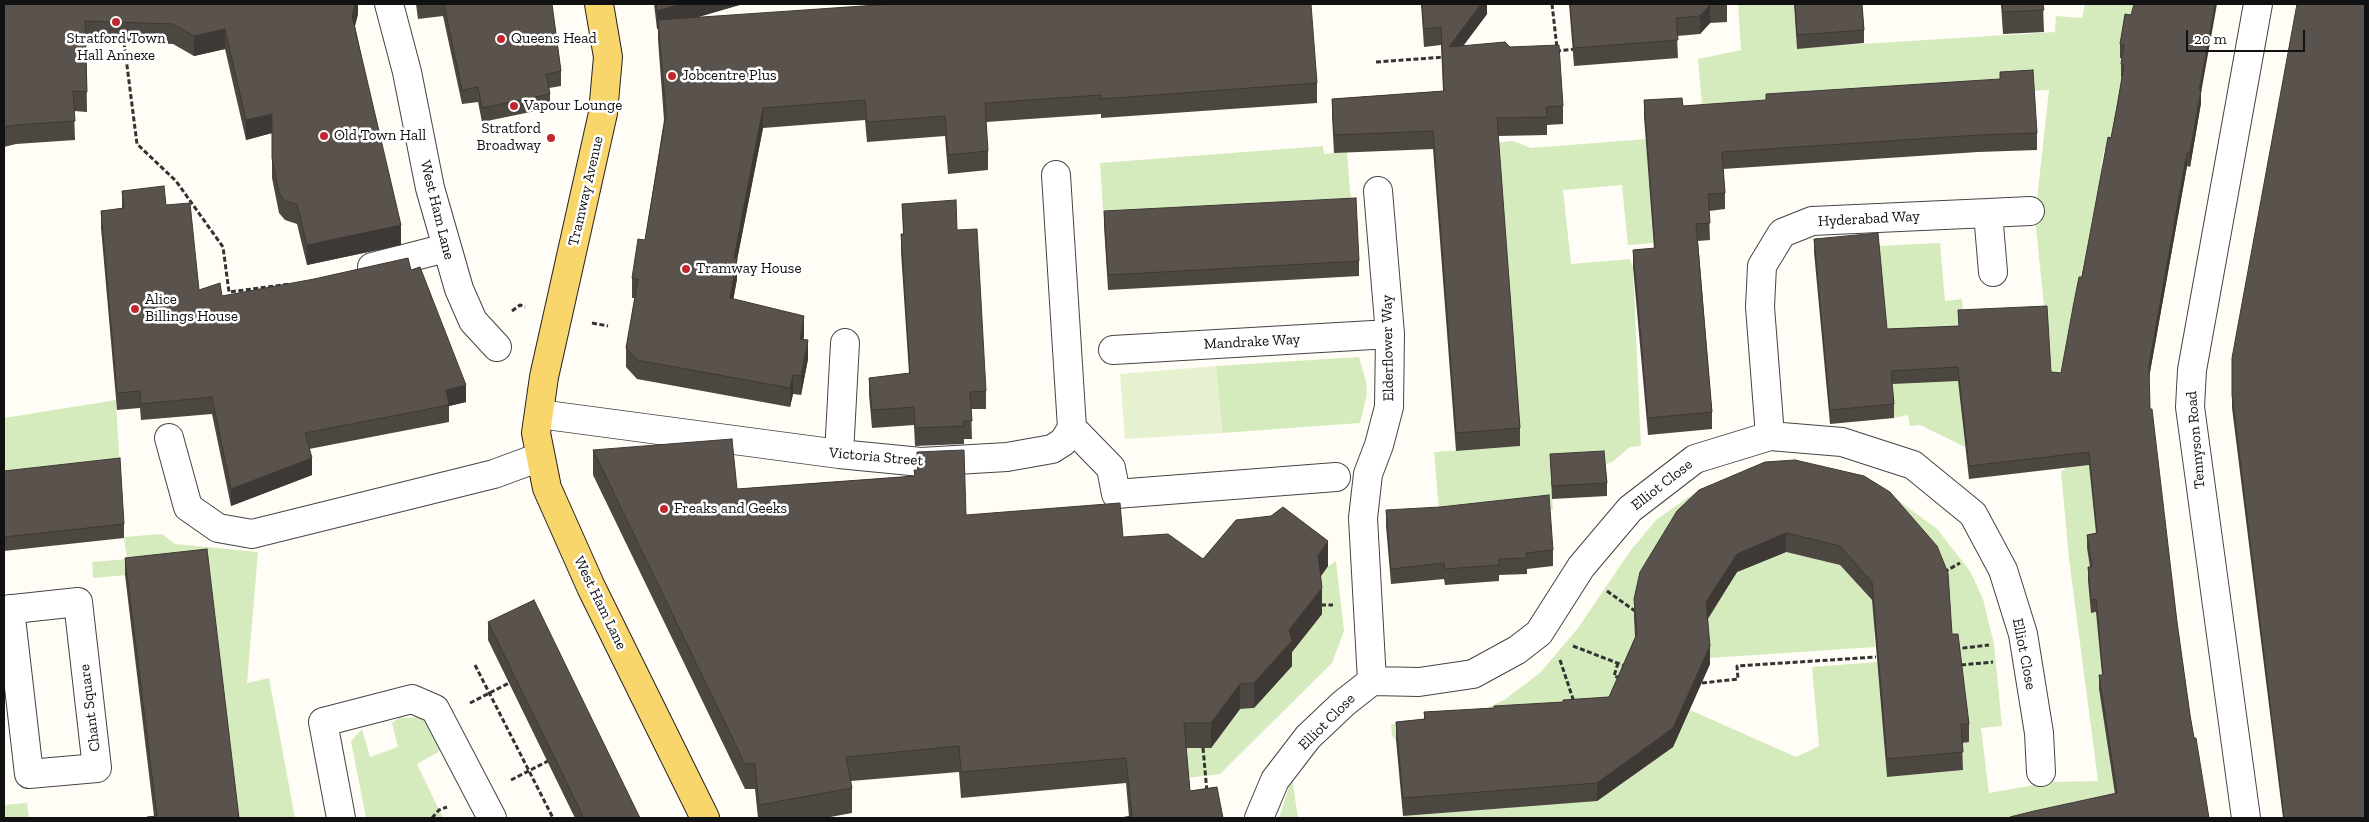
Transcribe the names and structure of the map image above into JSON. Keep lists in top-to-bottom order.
{
  "streets": {
    "main road": ["Tramway Avenue", "West Ham Lane"],
    "street": [
      "Hyderabad Way",
      "Mandrake Way",
      "Elderflower Way",
      "Tennyson Road",
      "Victoria Street",
      "Elliot Close",
      "Chant Square"
    ]
  },
  "crossings": [
    ["Tramway Avenue", "West Ham Lane"],
    ["West Ham Lane", "Victoria Street"],
    ["Hyderabad Way", "Elliot Close"],
    ["Mandrake Way", "Elderflower Way"],
    ["Elderflower Way", "Elliot Close"]
  ],
  "places": [
    "Stratford Town Hall Annexe",
    "Queens Head",
    "Jobcentre Plus",
    "Vapour Lounge",
    "Old Town Hall",
    "Stratford Broadway",
    "Tramway House",
    "Alice Billings House",
    "Freaks and Geeks"
  ],
  "scale_bar": "20 m"
}
